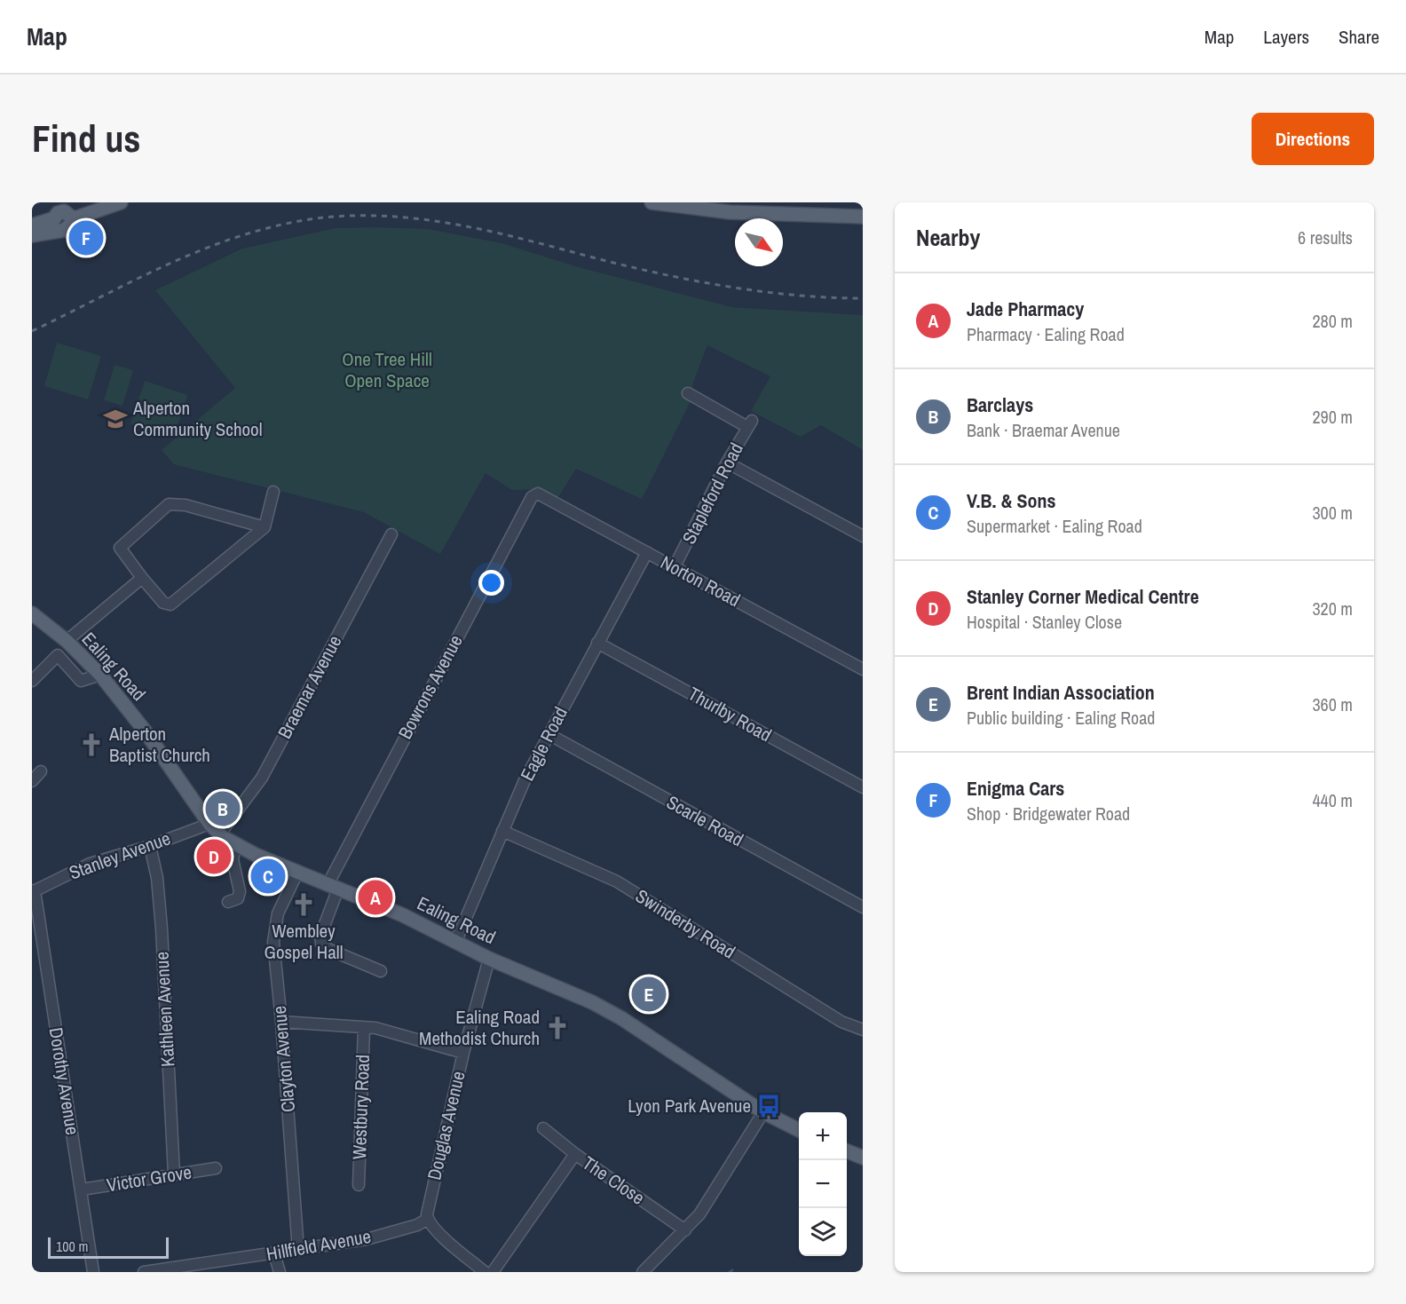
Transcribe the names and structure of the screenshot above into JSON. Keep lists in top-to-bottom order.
{
  "streets": {
    "main road": ["Ealing Road"],
    "street": [
      "Stapleford Road",
      "Norton Road",
      "Braemar Avenue",
      "Bowrons Avenue",
      "Thurlby Road",
      "Eagle Road",
      "Scarle Road",
      "Stanley Avenue",
      "Swinderby Road",
      "Kathleen Avenue",
      "Clayton Avenue",
      "Dorothy Avenue",
      "Westbury Road",
      "Douglas Avenue",
      "Victor Grove",
      "The Close",
      "Hillfield Avenue"
    ]
  },
  "crossings": [
    ["Stapleford Road", "Norton Road"],
    ["Norton Road", "Bowrons Avenue"],
    ["Norton Road", "Eagle Road"],
    ["Ealing Road", "Braemar Avenue"],
    ["Ealing Road", "Bowrons Avenue"],
    ["Ealing Road", "Eagle Road"],
    ["Ealing Road", "Stanley Avenue"],
    ["Ealing Road", "Clayton Avenue"],
    ["Ealing Road", "Douglas Avenue"],
    ["Thurlby Road", "Eagle Road"],
    ["Eagle Road", "Scarle Road"],
    ["Eagle Road", "Swinderby Road"],
    ["Stanley Avenue", "Kathleen Avenue"],
    ["Stanley Avenue", "Dorothy Avenue"],
    ["Kathleen Avenue", "Victor Grove"],
    ["Clayton Avenue", "Hillfield Avenue"],
    ["Dorothy Avenue", "Victor Grove"],
    ["Douglas Avenue", "Hillfield Avenue"]
  ],
  "parks": ["One Tree Hill Open Space"],
  "places": {
    "school or university": ["Alperton Community School"],
    "church": ["Alperton Baptist Church", "Wembley Gospel Hall", "Ealing Road Methodist Church"],
    "bus stop": ["Lyon Park Avenue"]
  },
  "scale_bar": "100 m",
  "north": "bottom right",
  "page": {
    "header": "Map",
    "nav": ["Map", "Layers", "Share"],
    "buttons": "Directions",
    "title": "Find us",
    "heading": ["Nearby", "6 results"],
    "pins": [
      "F",
      "B",
      "D",
      "C",
      "A",
      "E"
    ],
    "list": [
      {
        "mark": "A",
        "name": "Jade Pharmacy",
        "note": "Pharmacy · Ealing Road",
        "value": "280 m"
      },
      {
        "mark": "B",
        "name": "Barclays",
        "note": "Bank · Braemar Avenue",
        "value": "290 m"
      },
      {
        "mark": "C",
        "name": "V.B. & Sons",
        "note": "Supermarket · Ealing Road",
        "value": "300 m"
      },
      {
        "mark": "D",
        "name": "Stanley Corner Medical Centre",
        "note": "Hospital · Stanley Close",
        "value": "320 m"
      },
      {
        "mark": "E",
        "name": "Brent Indian Association",
        "note": "Public building · Ealing Road",
        "value": "360 m"
      },
      {
        "mark": "F",
        "name": "Enigma Cars",
        "note": "Shop · Bridgewater Road",
        "value": "440 m"
      }
    ],
    "map_buttons": ["+", "−"],
    "scale": "100 m"
  }
}
